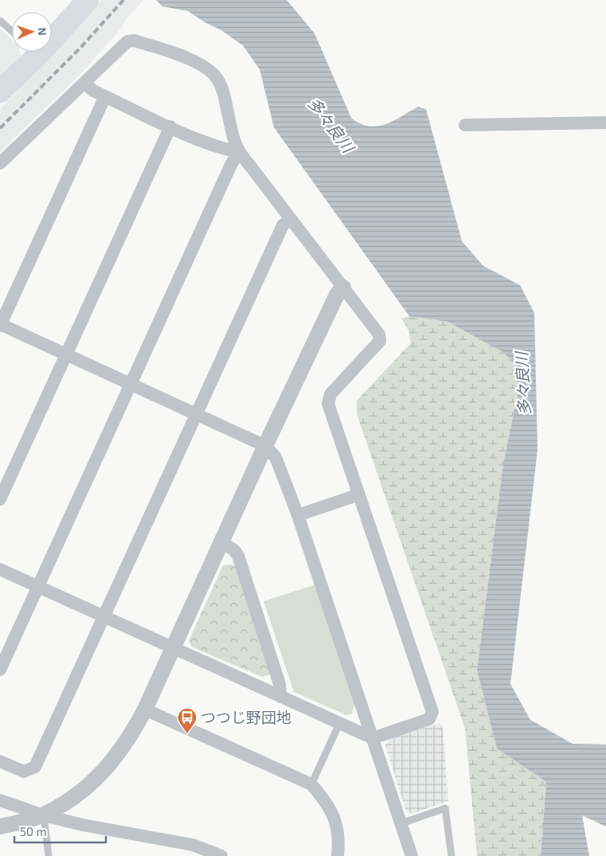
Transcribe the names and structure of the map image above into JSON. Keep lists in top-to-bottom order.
{
  "water": ["多々良川"],
  "places": {
    "bus stop": ["つつじ野団地"]
  },
  "scale_bar": "50 m",
  "north": "right"
}
